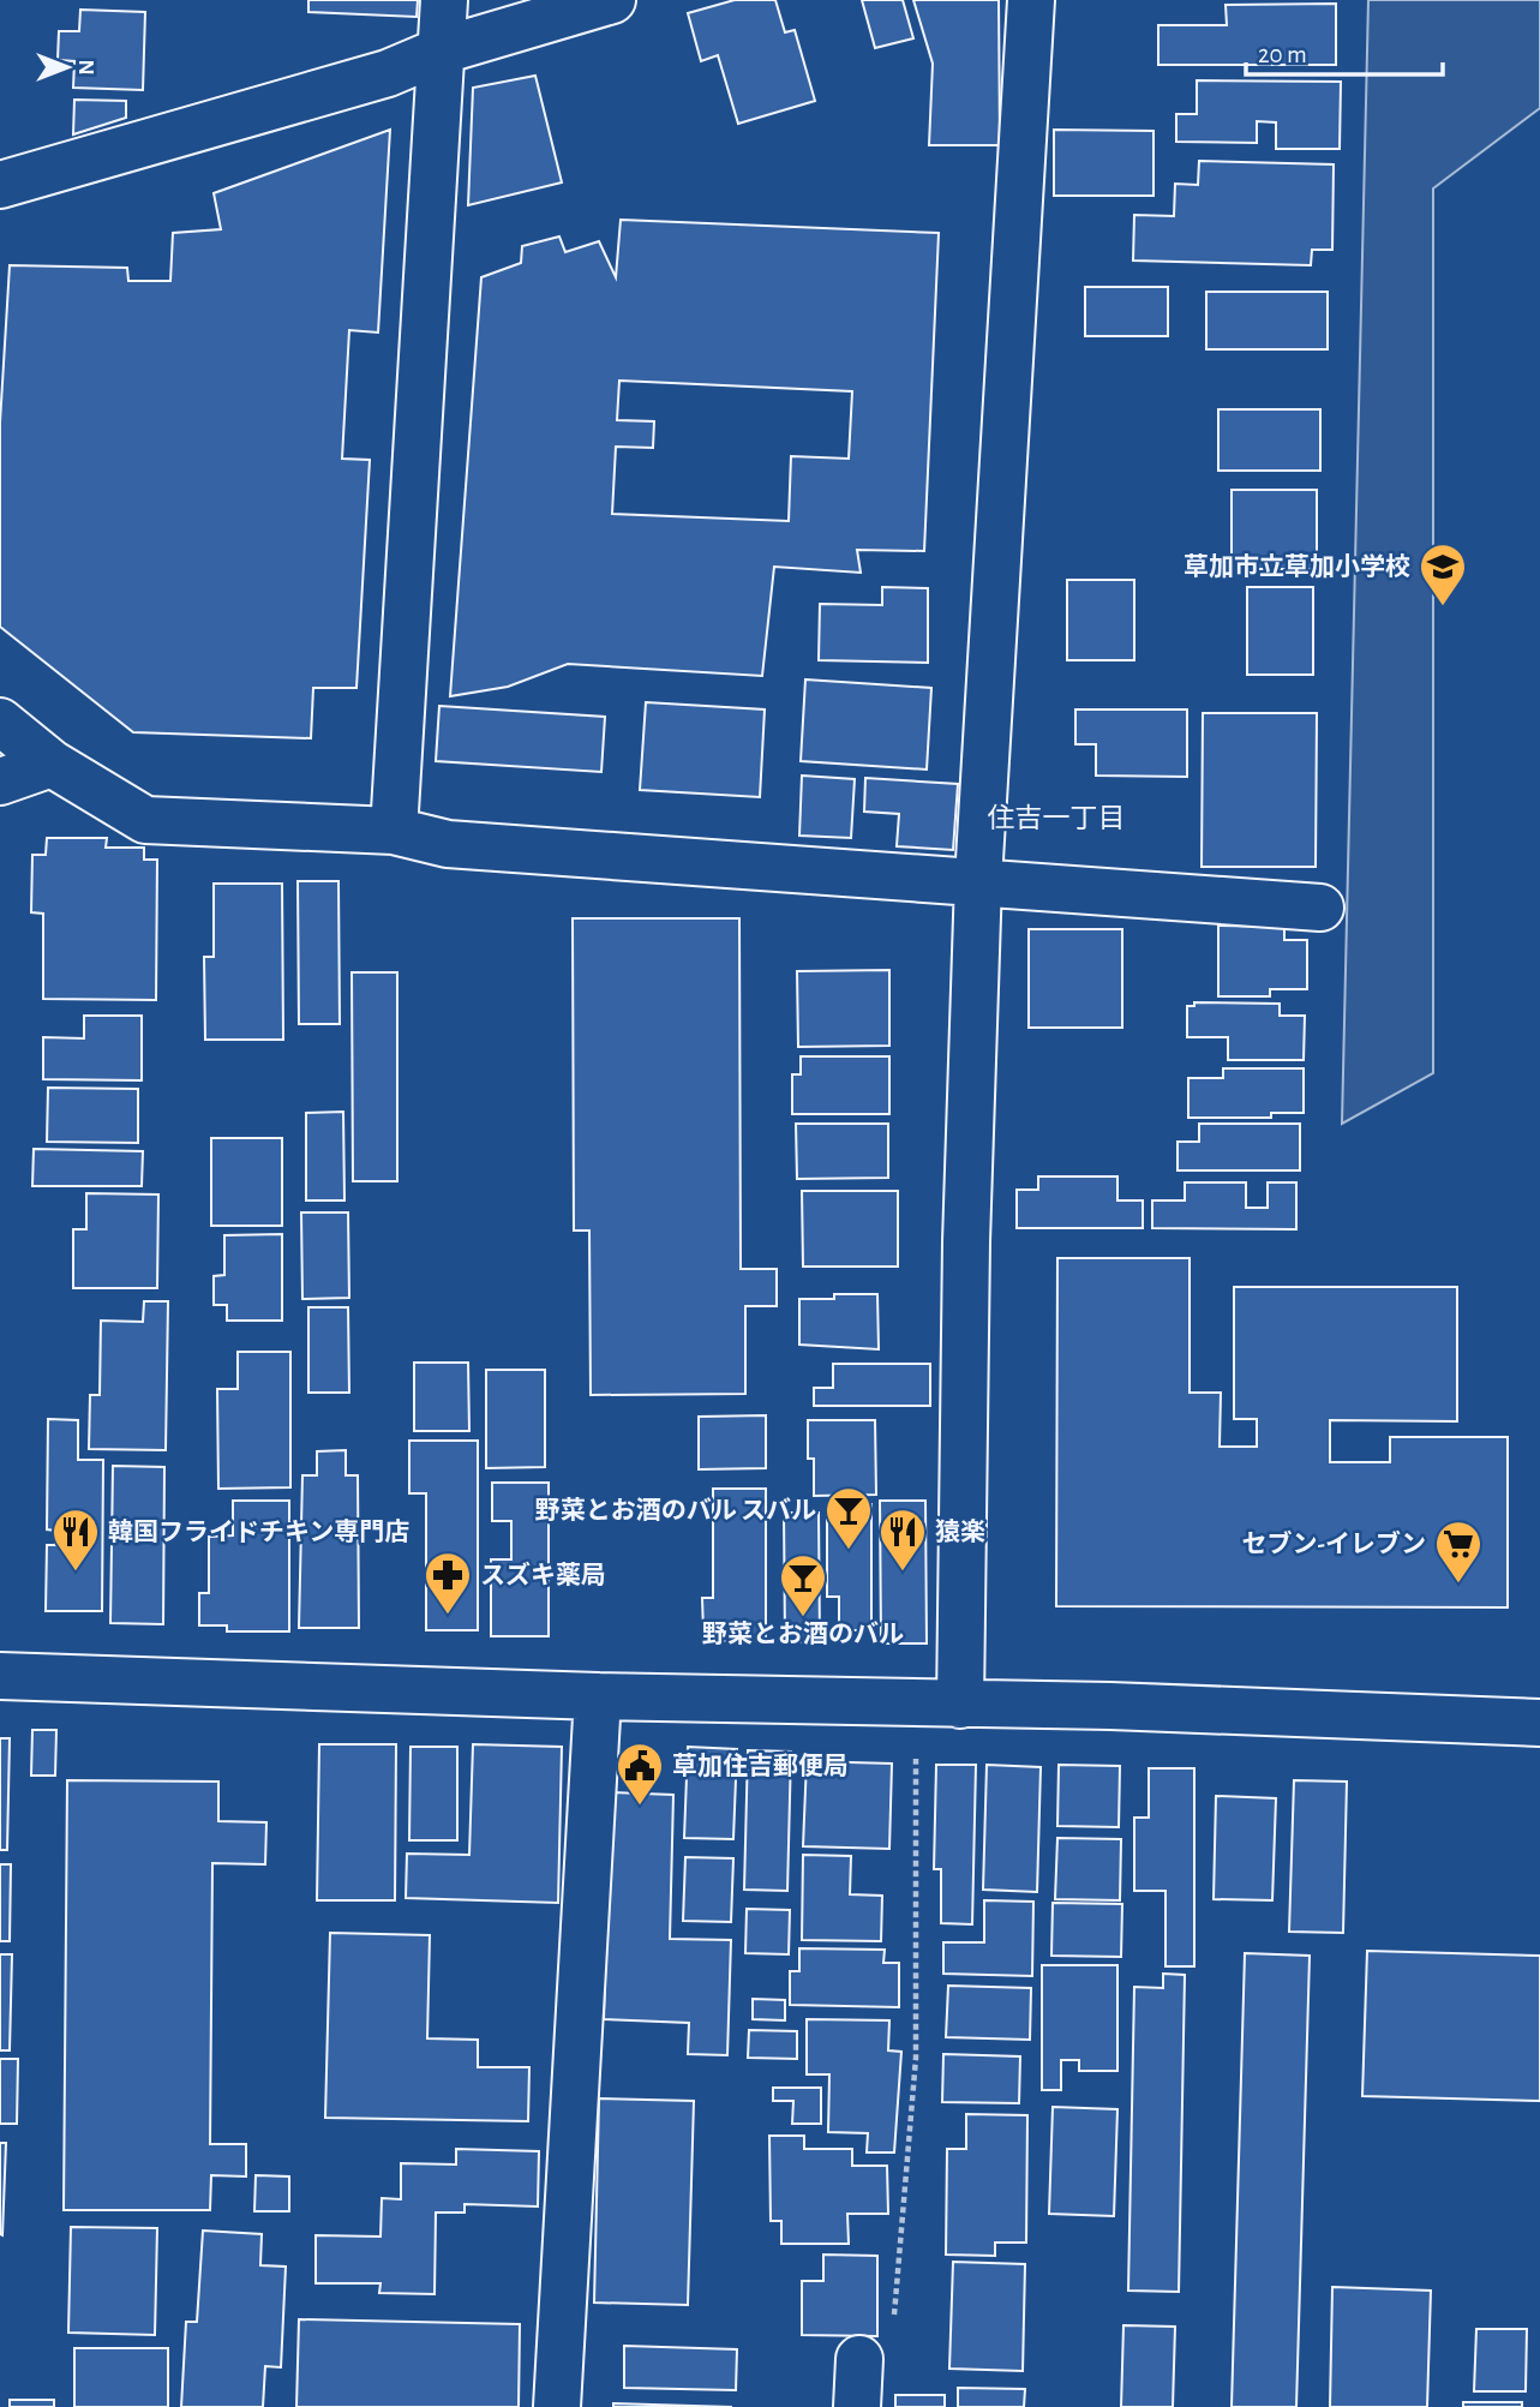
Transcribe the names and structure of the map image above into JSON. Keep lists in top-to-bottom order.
{
  "districts": ["住吉一丁目"],
  "places": {
    "school or university": ["草加市立草加小学校"],
    "bar": ["野菜とお酒のバル スバル", "野菜とお酒のバル"],
    "restaurant": ["韓国フライドチキン専門店", "猿楽"],
    "supermarket": ["セブン-イレブン"],
    "pharmacy": ["スズキ薬局"],
    "public building": ["草加住吉郵便局"]
  },
  "scale_bar": "20 m",
  "north": "right"
}
